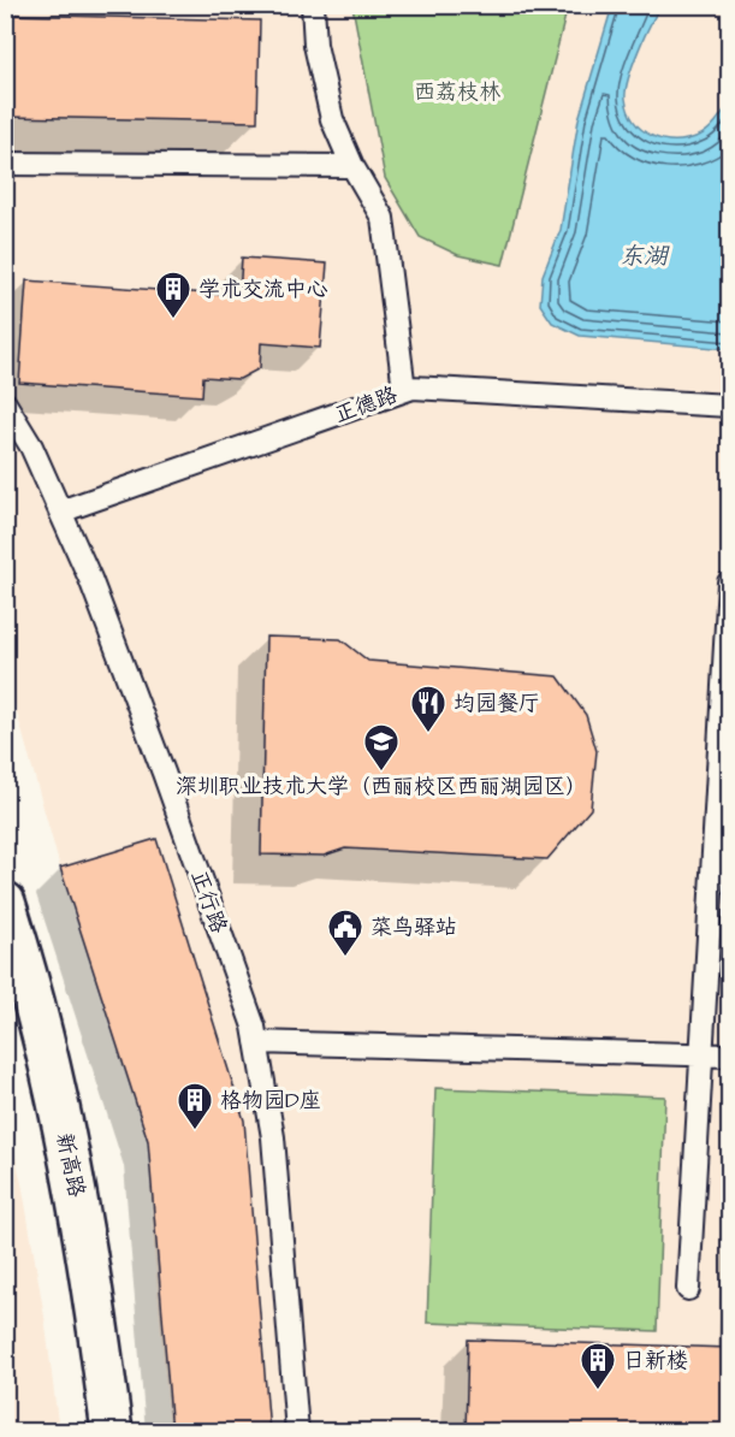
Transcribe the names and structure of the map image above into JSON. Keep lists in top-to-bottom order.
{
  "streets": {
    "street": ["新高路"],
    "lane": ["正德路", "正行路"]
  },
  "crossings": [
    ["正德路", "正行路"]
  ],
  "water": ["东湖"],
  "parks": ["西荔枝林"],
  "places": {
    "building": ["学术交流中心", "格物园D座", "日新楼"],
    "restaurant": ["均园餐厅"],
    "school or university": ["深圳职业技术大学（西丽校区西丽湖园区）"],
    "public building": ["菜鸟驿站"]
  }
}
